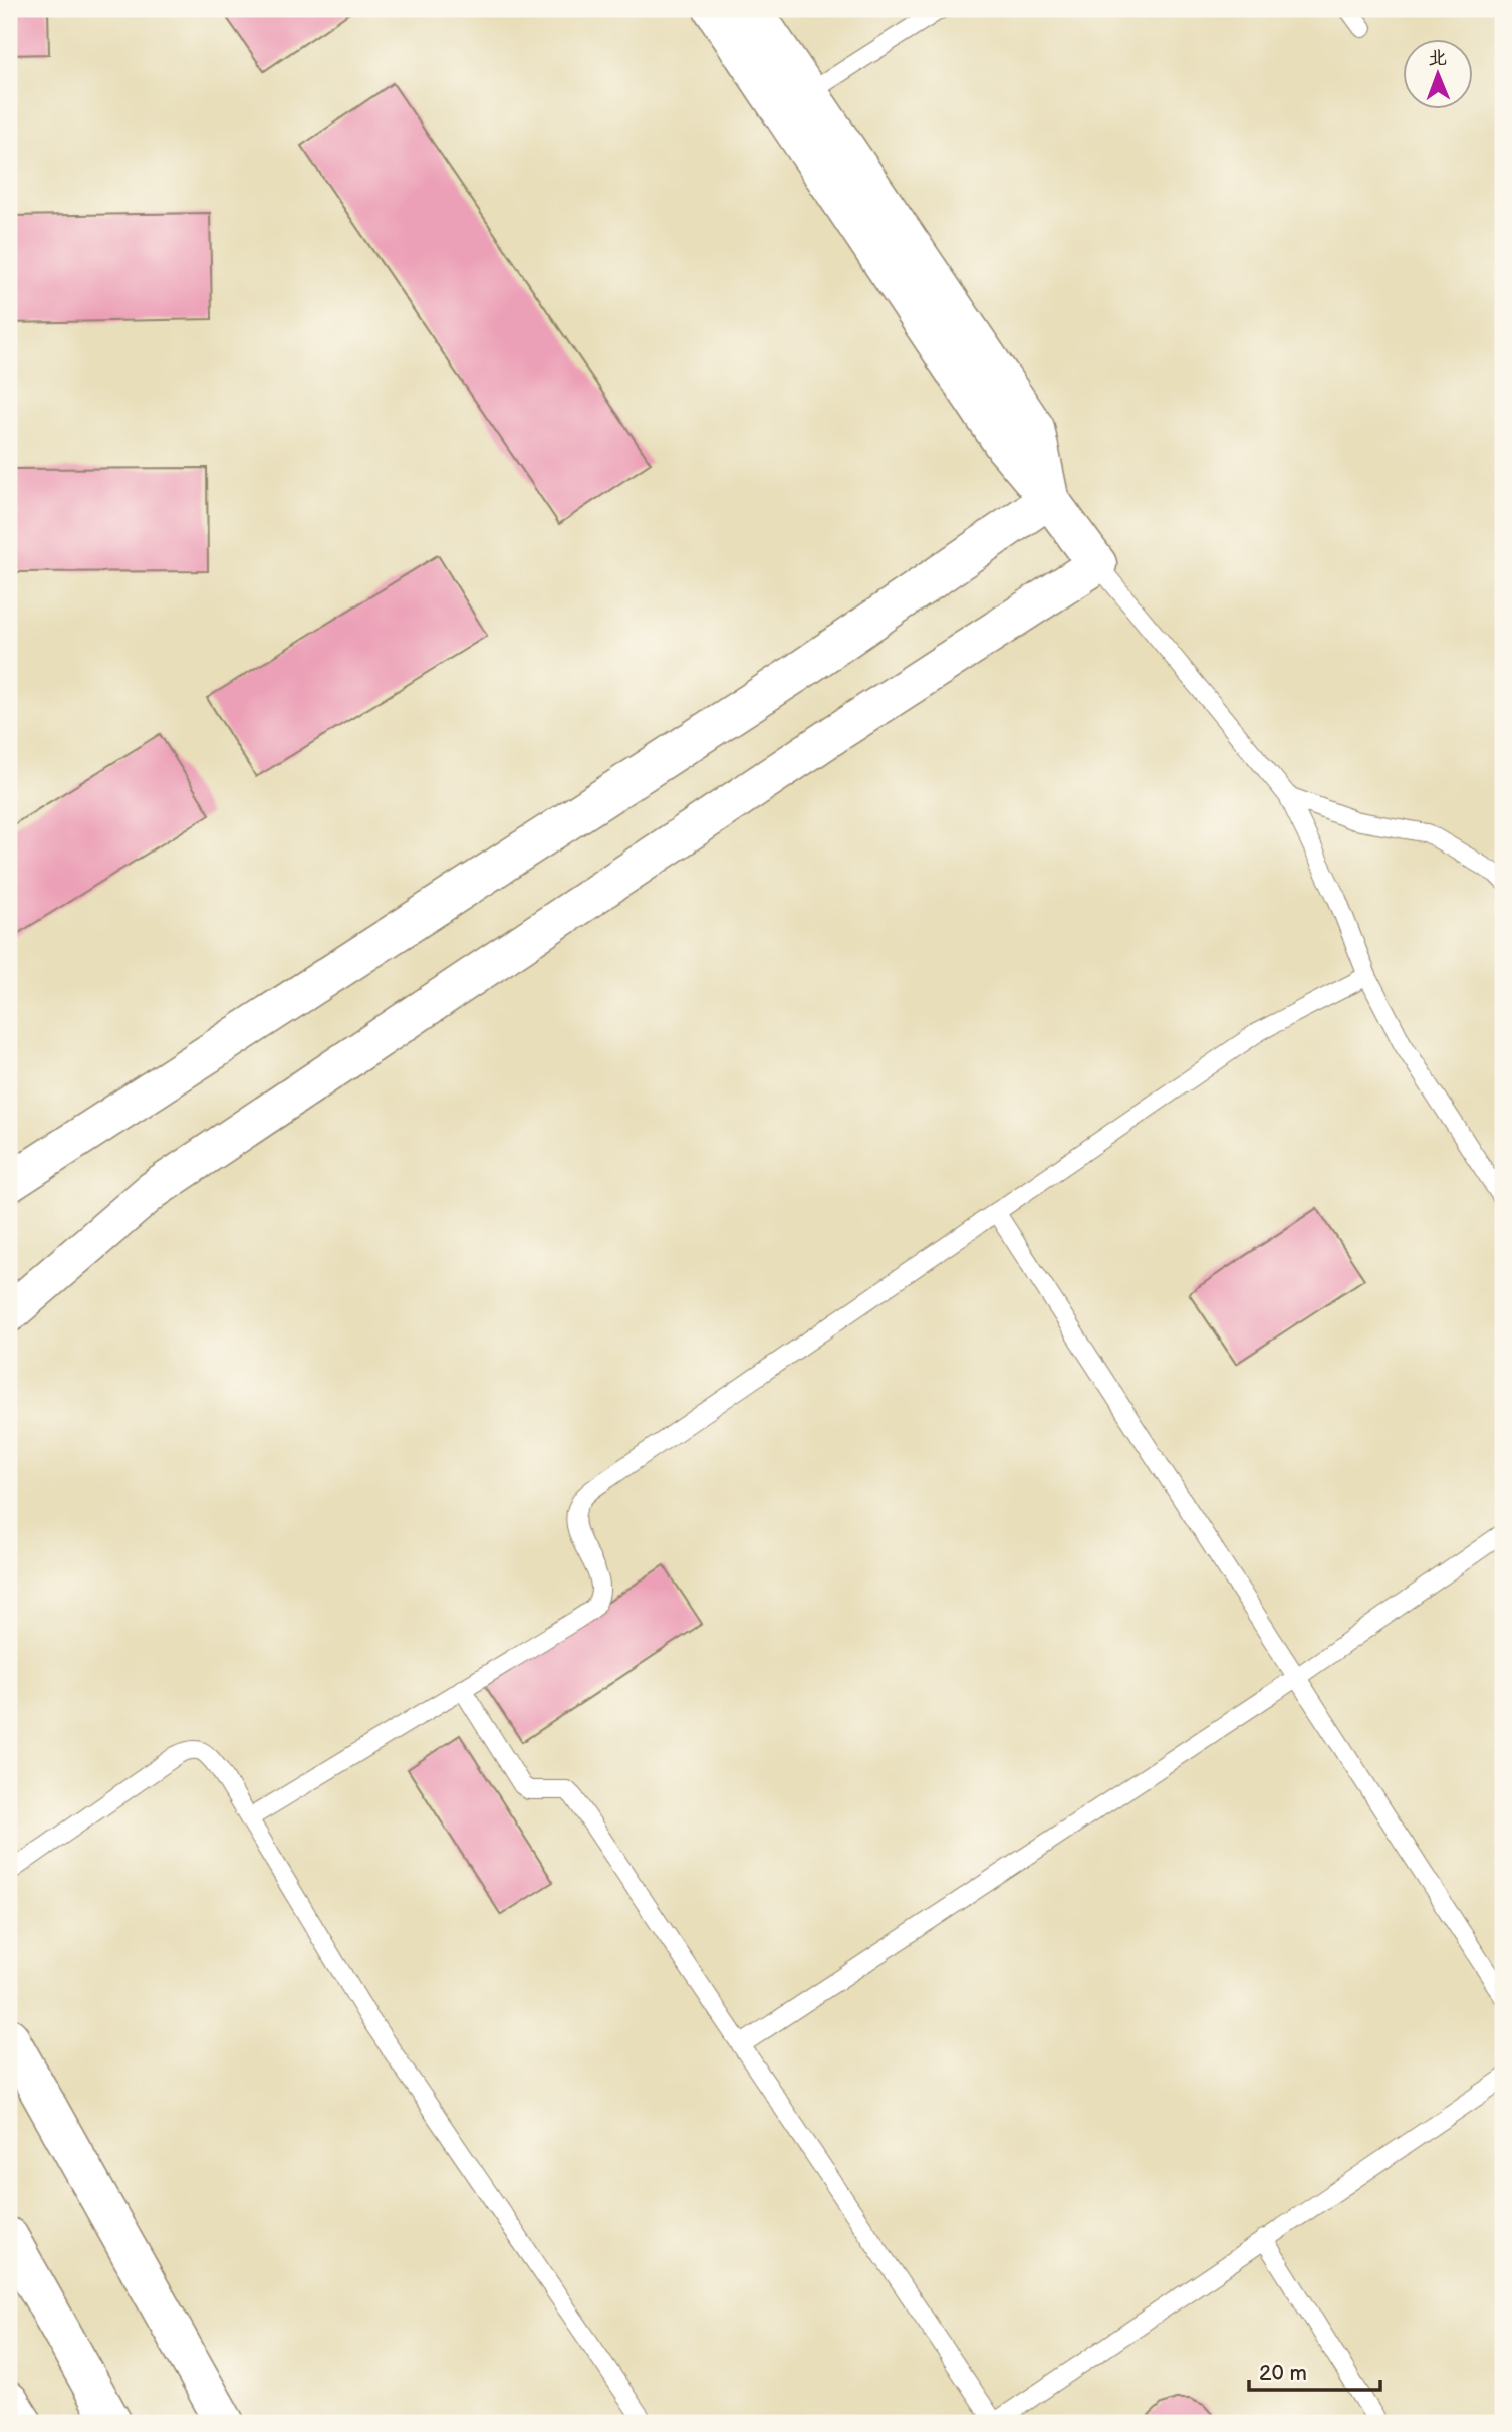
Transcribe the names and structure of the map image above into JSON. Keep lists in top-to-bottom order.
{
  "scale_bar": "20 m",
  "north": "top"
}
